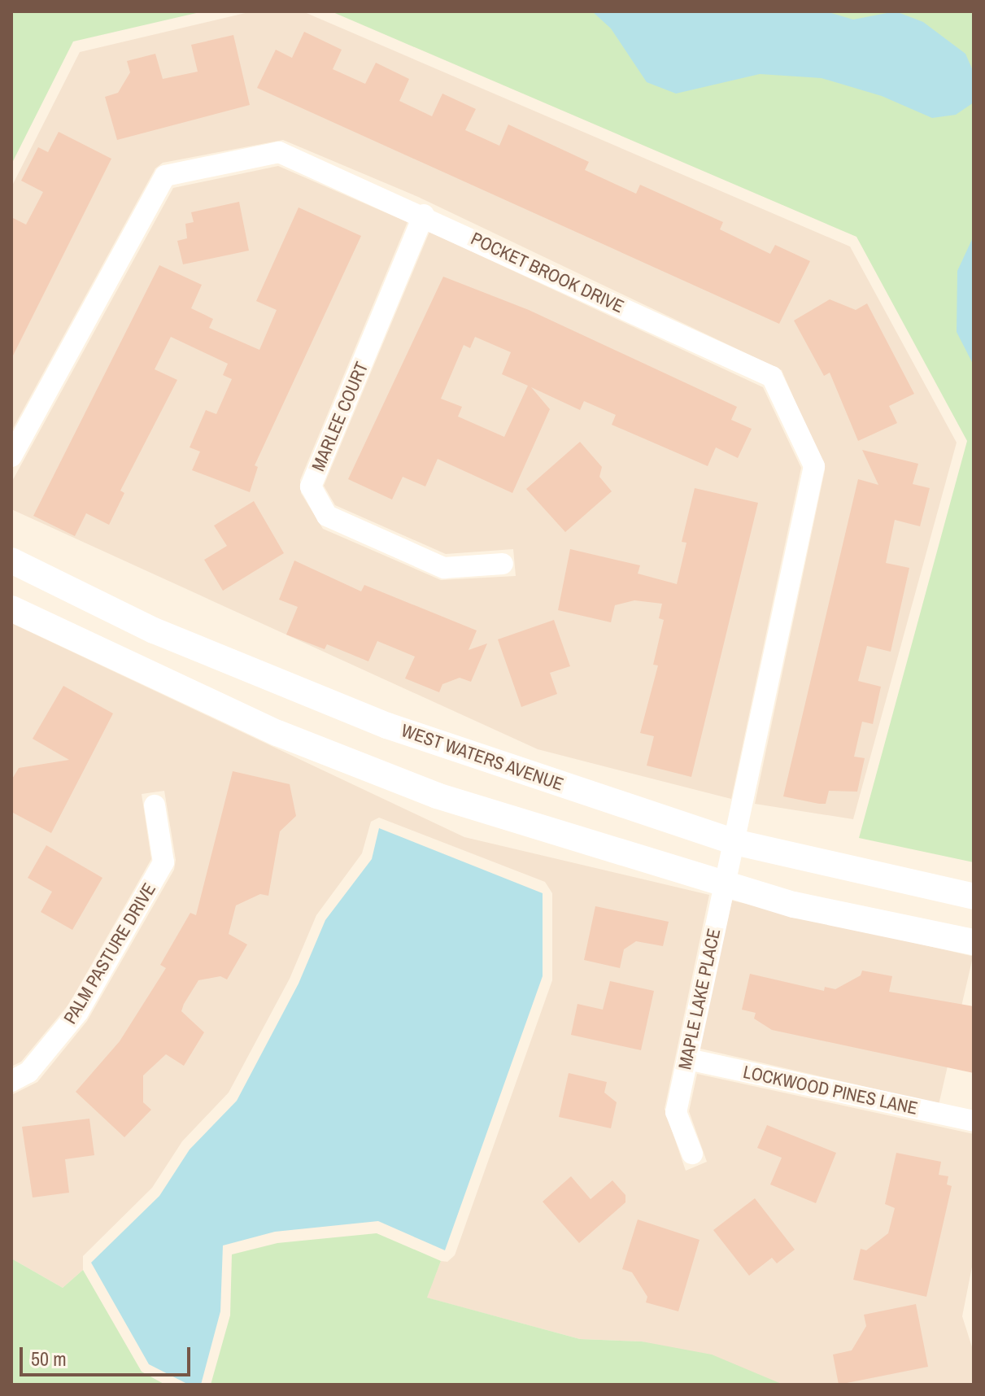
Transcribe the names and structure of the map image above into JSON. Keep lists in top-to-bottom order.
{
  "streets": {
    "street": [
      "POCKET BROOK DRIVE",
      "MARLEE COURT",
      "WEST WATERS AVENUE",
      "PALM PASTURE DRIVE",
      "MAPLE LAKE PLACE",
      "LOCKWOOD PINES LANE"
    ]
  },
  "crossings": [
    ["POCKET BROOK DRIVE", "MARLEE COURT"],
    ["POCKET BROOK DRIVE", "WEST WATERS AVENUE"],
    ["POCKET BROOK DRIVE", "MAPLE LAKE PLACE"],
    ["WEST WATERS AVENUE", "MAPLE LAKE PLACE"],
    ["MAPLE LAKE PLACE", "LOCKWOOD PINES LANE"]
  ],
  "scale_bar": "50 m"
}
